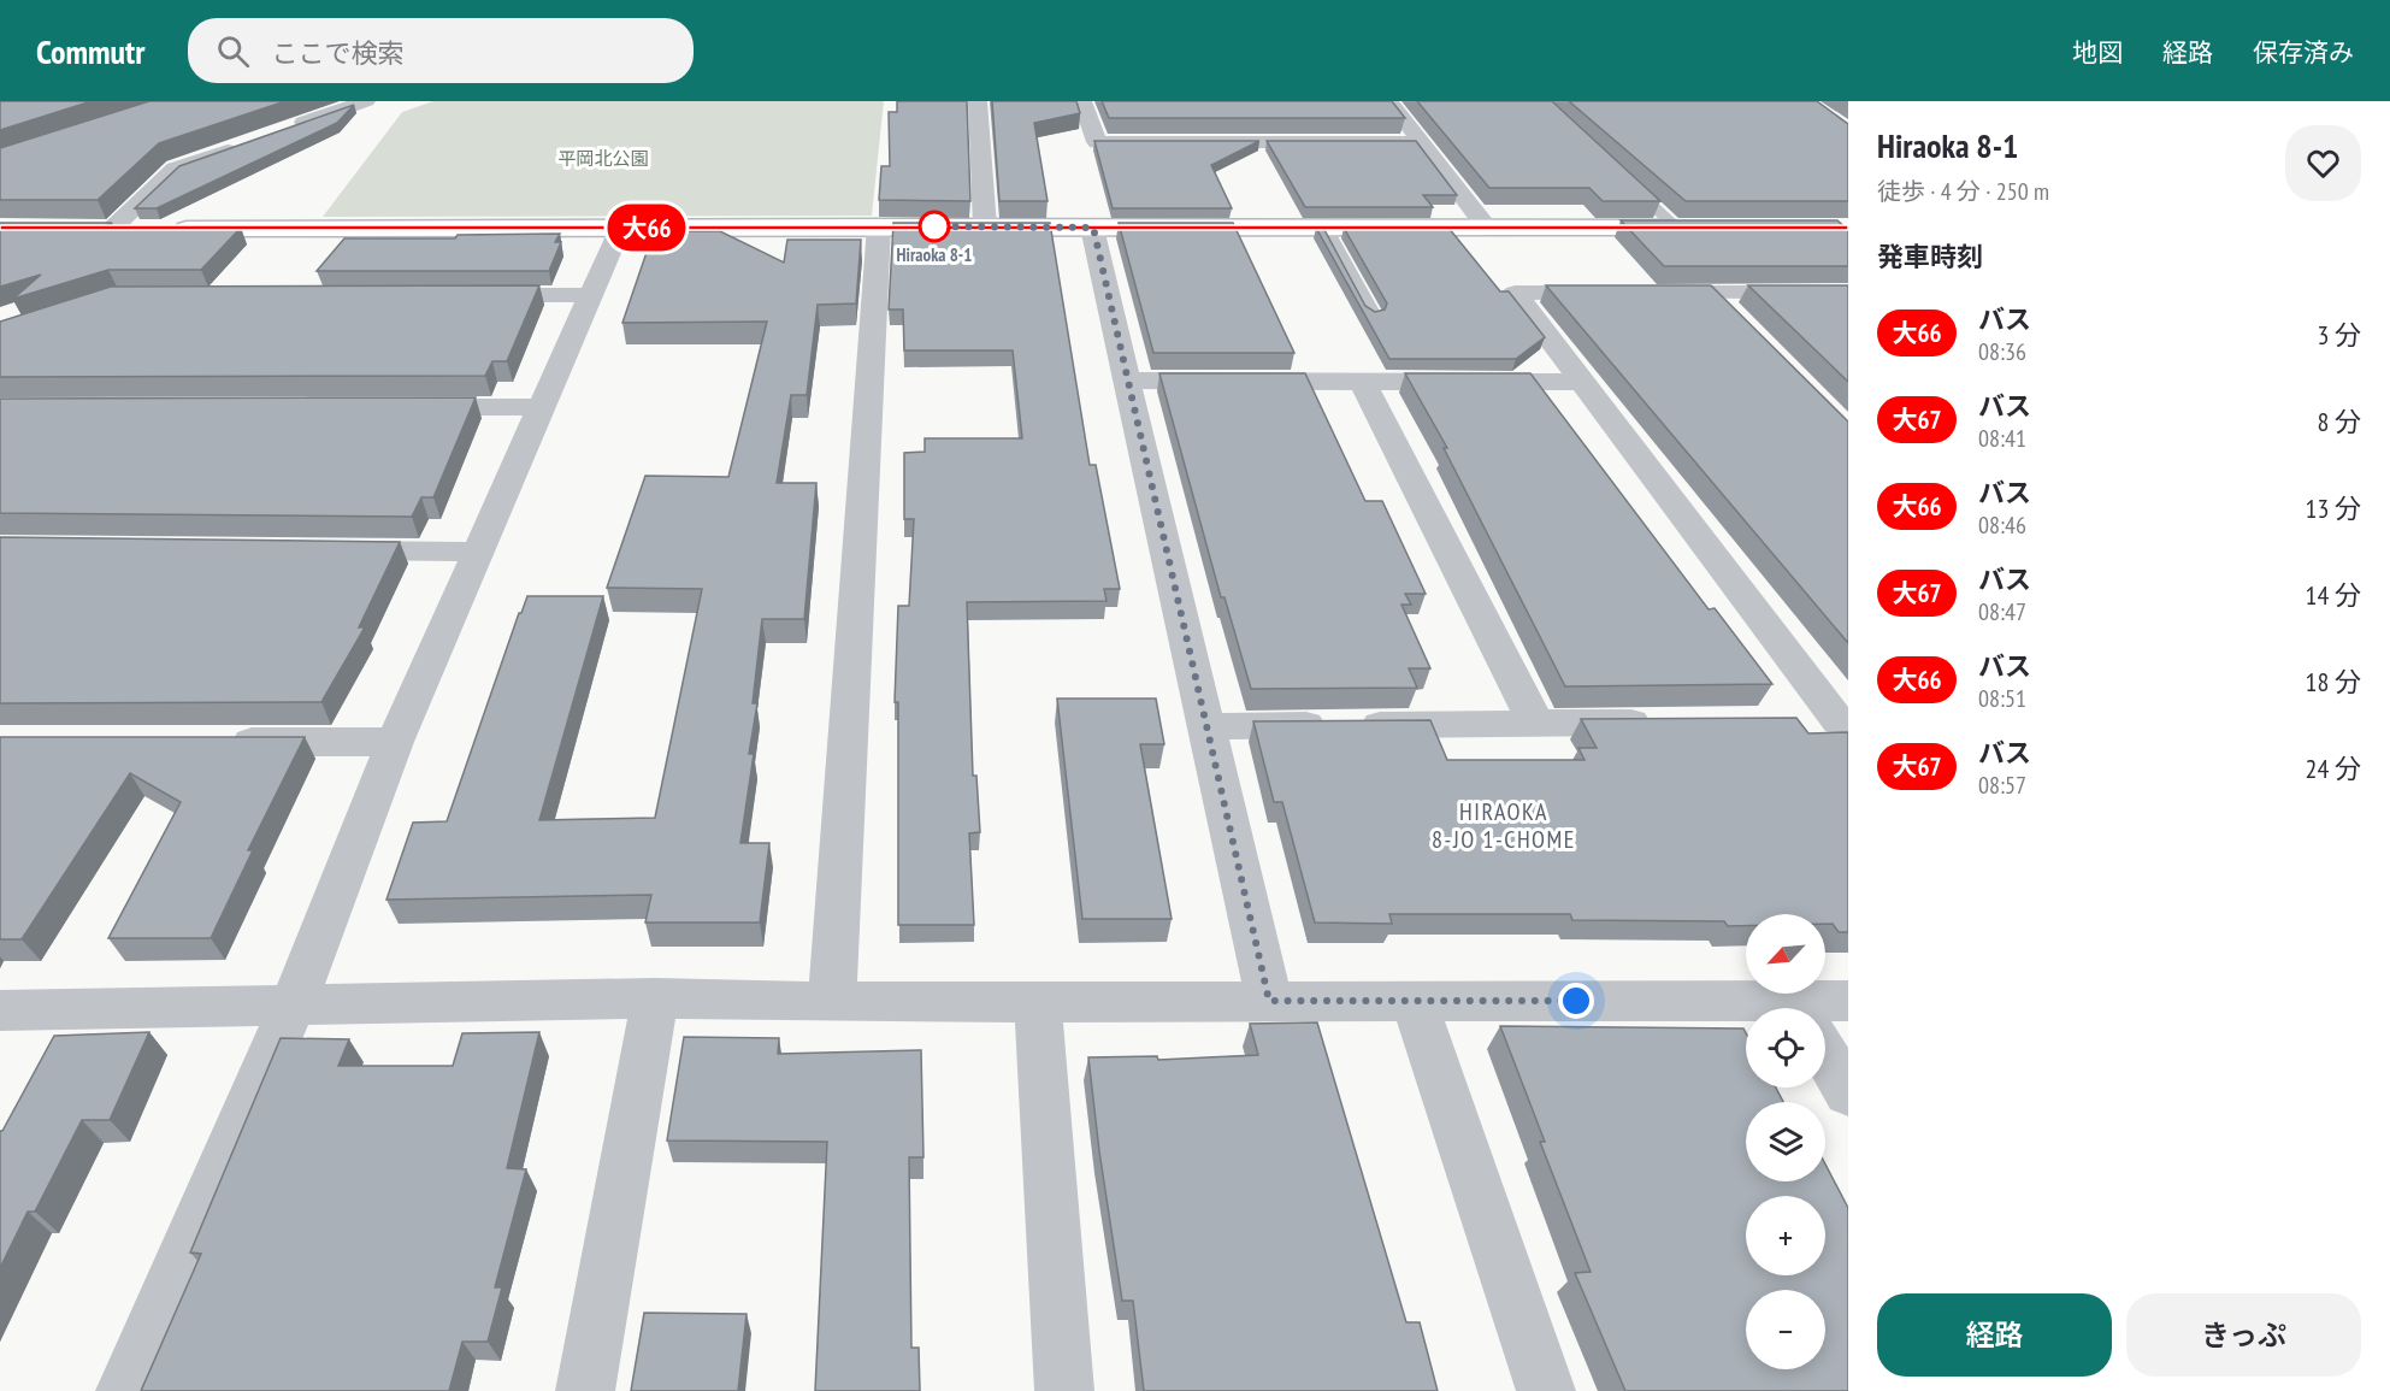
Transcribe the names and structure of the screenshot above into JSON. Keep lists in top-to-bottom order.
{
  "districts": ["HIRAOKA 8-JO 1-CHOME"],
  "parks": ["平岡北公園"],
  "places": ["Hiraoka 8-1"],
  "lines": ["bus line 大66"],
  "north": "bottom left",
  "page": {
    "header": "Commutr",
    "search": "ここで検索",
    "nav": ["地図", "経路", "保存済み"],
    "on_map": "大66",
    "heading": [
      ["Hiraoka 8-1", "徒歩 · 4 分 · 250 m"],
      "発車時刻"
    ],
    "list": [
      {
        "mark": "大66",
        "name": "バス",
        "note": "08:36",
        "value": "3 分"
      },
      {
        "mark": "大67",
        "name": "バス",
        "note": "08:41",
        "value": "8 分"
      },
      {
        "mark": "大66",
        "name": "バス",
        "note": "08:46",
        "value": "13 分"
      },
      {
        "mark": "大67",
        "name": "バス",
        "note": "08:47",
        "value": "14 分"
      },
      {
        "mark": "大66",
        "name": "バス",
        "note": "08:51",
        "value": "18 分"
      },
      {
        "mark": "大67",
        "name": "バス",
        "note": "08:57",
        "value": "24 分"
      }
    ],
    "map_buttons": ["+", "−"],
    "buttons": ["経路", "きっぷ"]
  }
}
